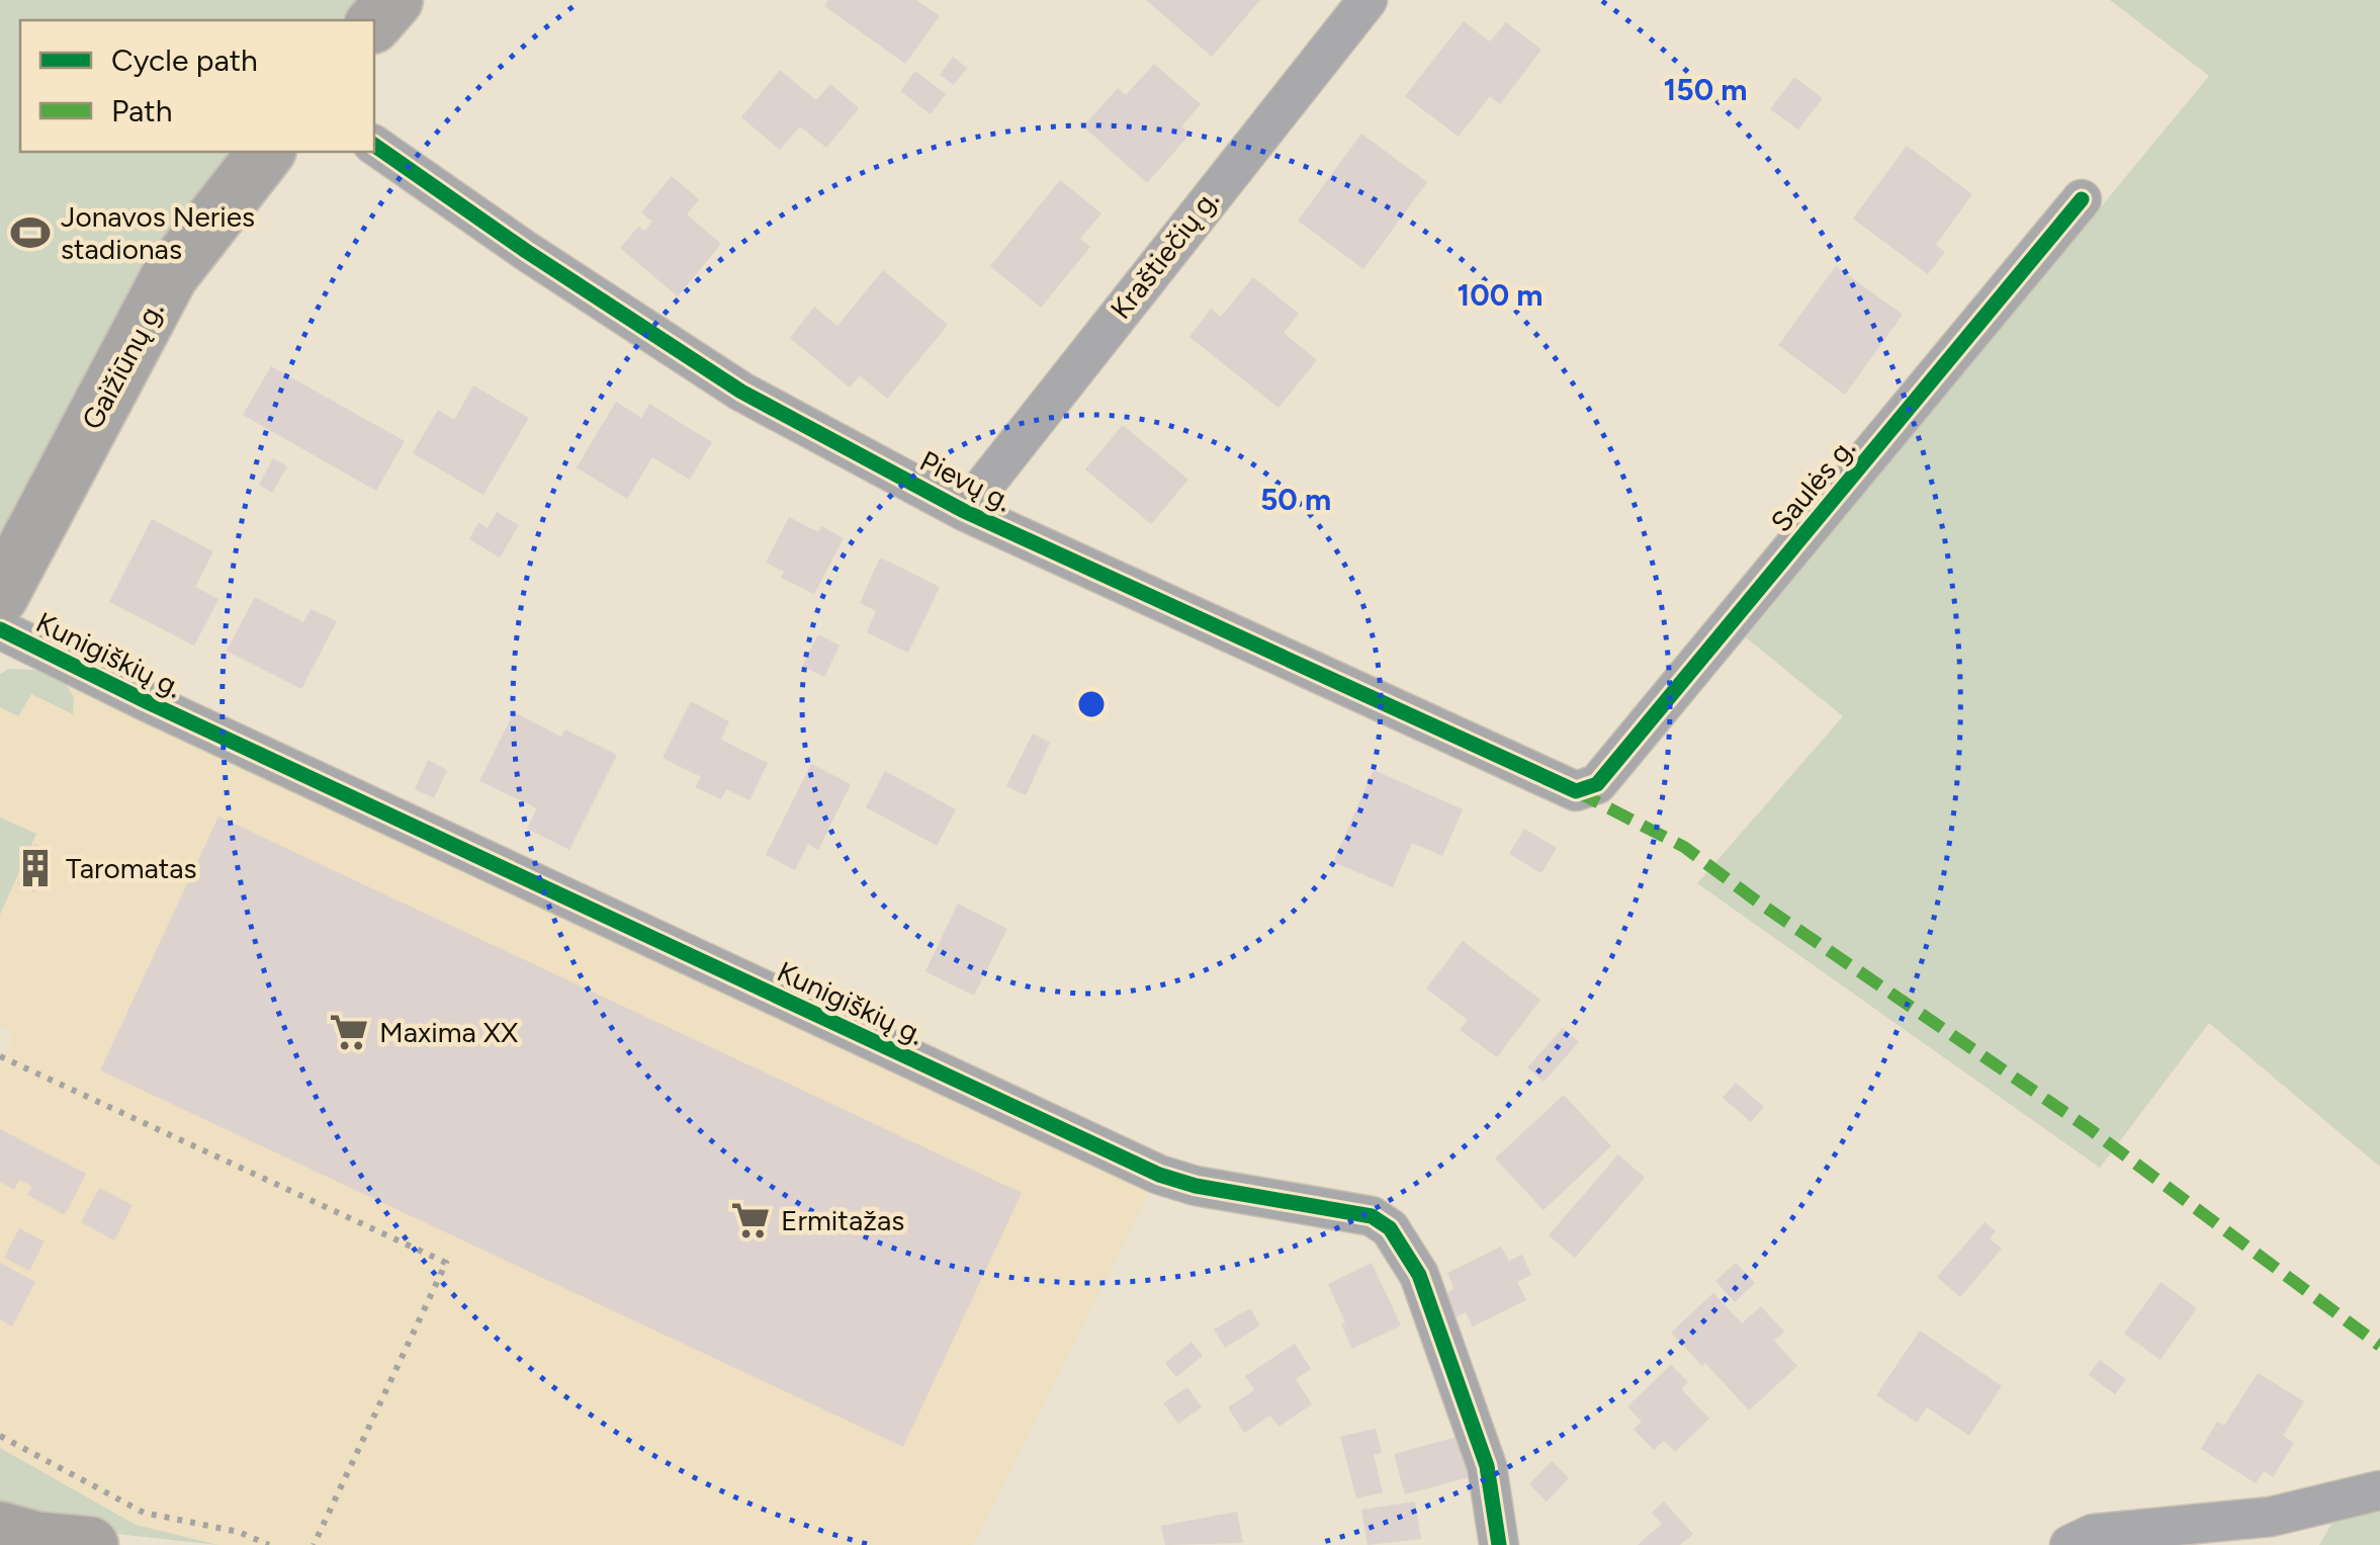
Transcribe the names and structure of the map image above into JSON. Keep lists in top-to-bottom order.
{
  "streets": {
    "main road": ["Gaižiūnų g."],
    "street": [
      "Kraštiečių g.",
      "Pievų g.",
      "Saulės g.",
      "Kunigiškių g."
    ]
  },
  "crossings": [
    ["Kraštiečių g.", "Pievų g."],
    ["Pievų g.", "Saulės g."]
  ],
  "places": {
    "sports": ["Jonavos Neries stadionas"],
    "building": ["Taromatas"],
    "supermarket": ["Maxima XX", "Ermitažas"]
  },
  "legend": ["Cycle path", "Path"],
  "rings": ["150 m", "100 m", "50 m"]
}
